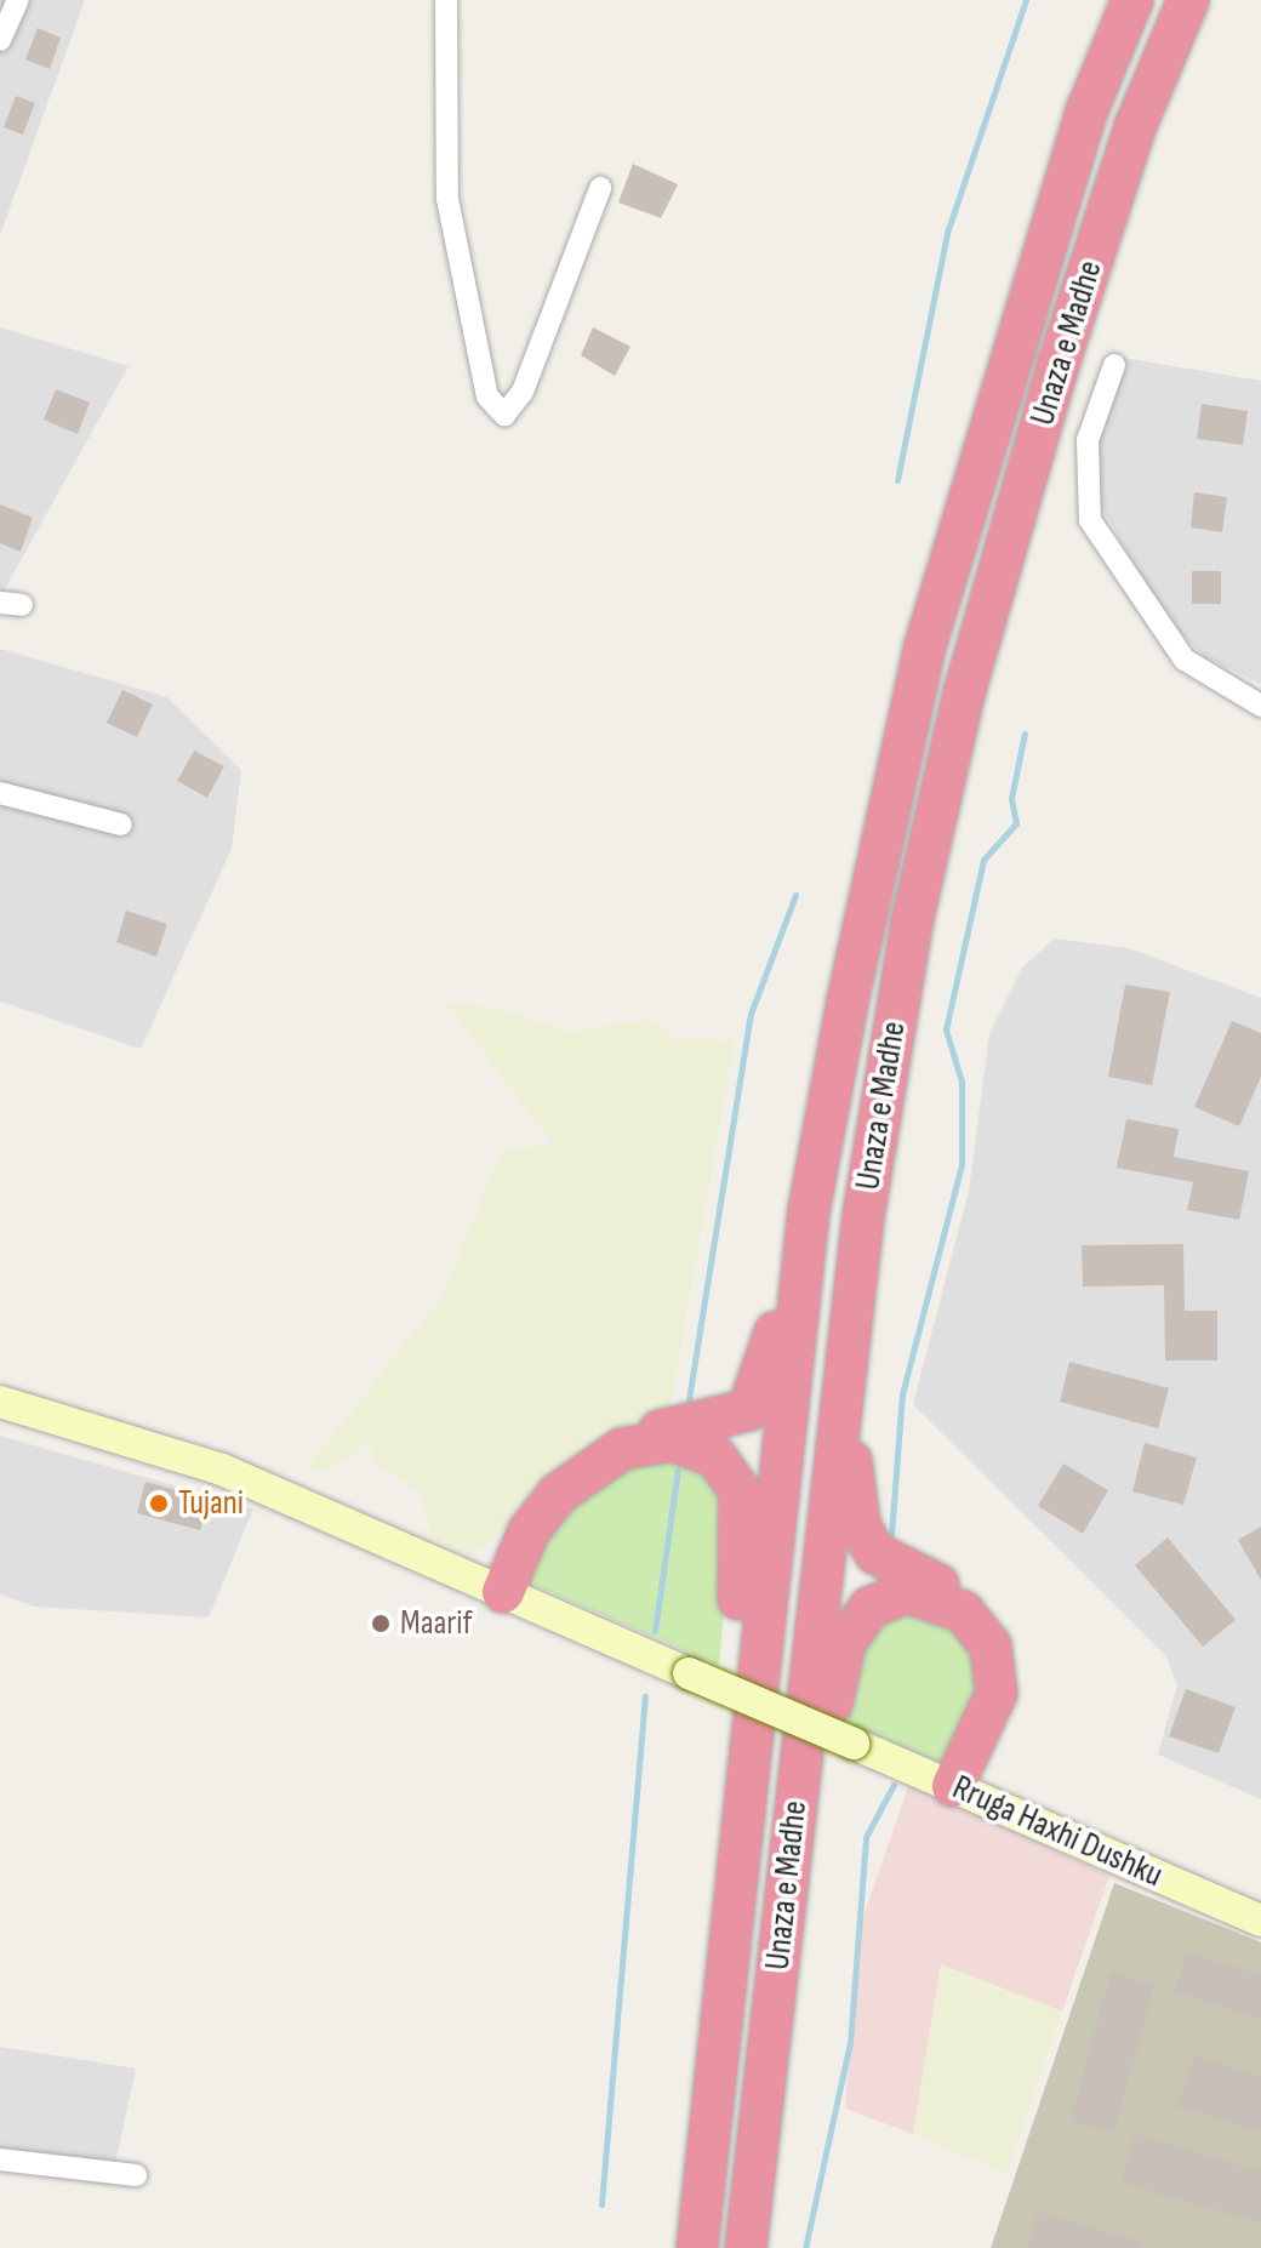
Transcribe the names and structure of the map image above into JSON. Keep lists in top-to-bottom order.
{
  "streets": {
    "highway": ["Unaza e Madhe"],
    "street": ["Rruga Haxhi Dushku"]
  },
  "places": ["Tujani", "Maarif"]
}
